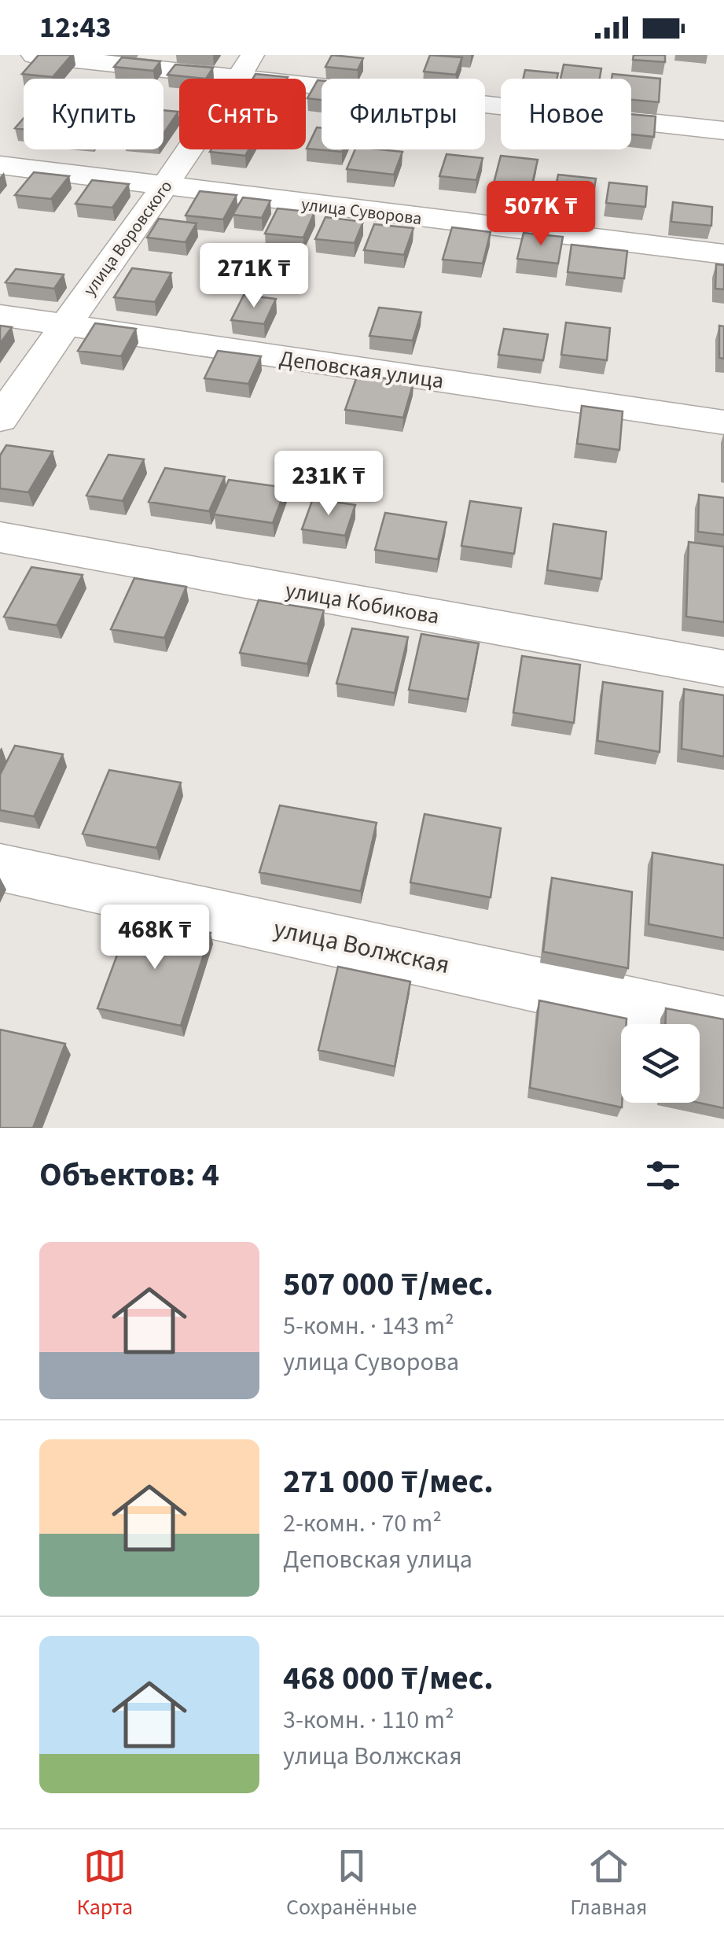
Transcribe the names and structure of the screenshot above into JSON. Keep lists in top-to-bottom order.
{
  "streets": {
    "street": [
      "улица Суворова",
      "улица Воровского",
      "Деповская улица",
      "улица Кобикова",
      "улица Волжская"
    ]
  },
  "crossings": [
    ["улица Суворова", "улица Воровского"],
    ["улица Воровского", "Деповская улица"]
  ],
  "page": {
    "status": "12:43",
    "chip": [
      "Купить",
      "Снять",
      "Фильтры",
      "Новое"
    ],
    "price": [
      "507K ₸",
      "271K ₸",
      "231K ₸",
      "468K ₸"
    ],
    "heading": "Объектов: 4",
    "list": [
      {
        "name": "507 000 ₸/мес.",
        "note": "5-комн. · 143 m² · улица Суворова"
      },
      {
        "name": "271 000 ₸/мес.",
        "note": "2-комн. · 70 m² · Деповская улица"
      },
      {
        "name": "468 000 ₸/мес.",
        "note": "3-комн. · 110 m² · улица Волжская"
      }
    ],
    "tabs": ["Карта", "Сохранённые", "Главная"]
  }
}
